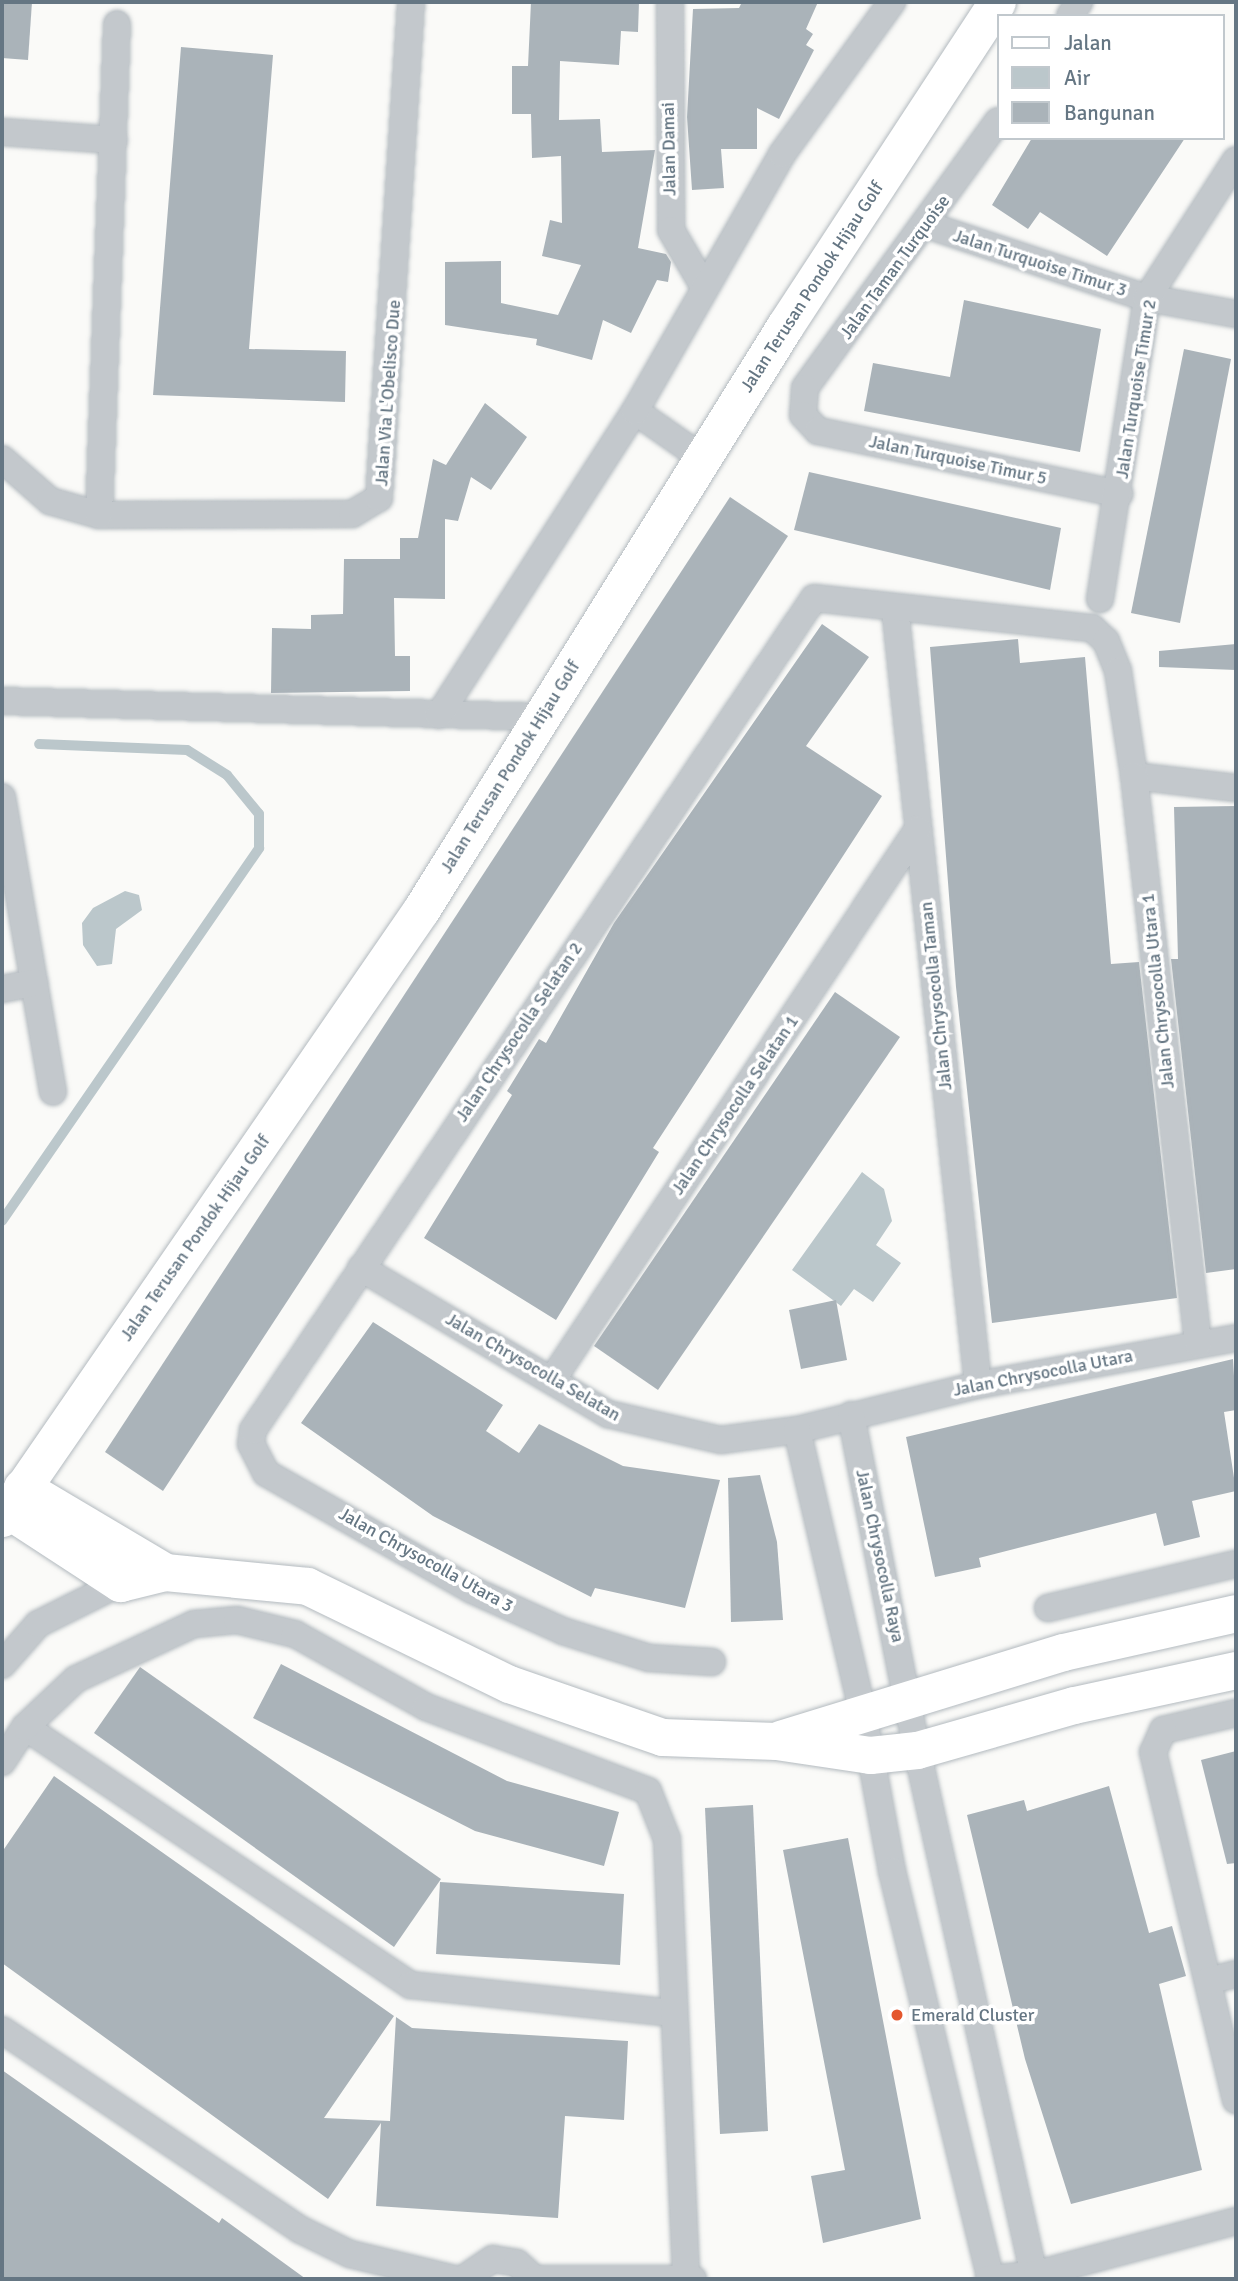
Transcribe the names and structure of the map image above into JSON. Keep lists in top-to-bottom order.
{
  "streets": {
    "street": [
      "Jalan Damai",
      "Jalan Turquoise Timur 3",
      "Jalan Taman Turquoise",
      "Jalan Terusan Pondok Hijau Golf",
      "Jalan Turquoise Timur 2",
      "Jalan Via L'Obelisco Due",
      "Jalan Turquoise Timur 5",
      "Jalan Chrysocolla Utara 1",
      "Jalan Chrysocolla Taman",
      "Jalan Chrysocolla Selatan 2",
      "Jalan Chrysocolla Selatan 1",
      "Jalan Chrysocolla Selatan",
      "Jalan Chrysocolla Utara",
      "Jalan Chrysocolla Raya",
      "Jalan Chrysocolla Utara 3"
    ]
  },
  "crossings": [
    ["Jalan Turquoise Timur 3", "Jalan Taman Turquoise"],
    ["Jalan Turquoise Timur 3", "Jalan Turquoise Timur 2"],
    ["Jalan Taman Turquoise", "Jalan Turquoise Timur 5"],
    ["Jalan Turquoise Timur 2", "Jalan Turquoise Timur 5"],
    ["Jalan Chrysocolla Utara 1", "Jalan Chrysocolla Taman"],
    ["Jalan Chrysocolla Utara 1", "Jalan Chrysocolla Selatan 2"],
    ["Jalan Chrysocolla Utara 1", "Jalan Chrysocolla Utara"],
    ["Jalan Chrysocolla Taman", "Jalan Chrysocolla Selatan 2"],
    ["Jalan Chrysocolla Taman", "Jalan Chrysocolla Selatan 1"],
    ["Jalan Chrysocolla Taman", "Jalan Chrysocolla Utara"],
    ["Jalan Chrysocolla Selatan 2", "Jalan Chrysocolla Selatan"],
    ["Jalan Chrysocolla Selatan 2", "Jalan Chrysocolla Utara 3"],
    ["Jalan Chrysocolla Selatan 1", "Jalan Chrysocolla Selatan"],
    ["Jalan Chrysocolla Selatan", "Jalan Chrysocolla Utara"],
    ["Jalan Chrysocolla Selatan", "Jalan Chrysocolla Raya"],
    ["Jalan Chrysocolla Utara", "Jalan Chrysocolla Raya"]
  ],
  "places": ["Emerald Cluster"],
  "legend": ["Jalan", "Air", "Bangunan"]
}
